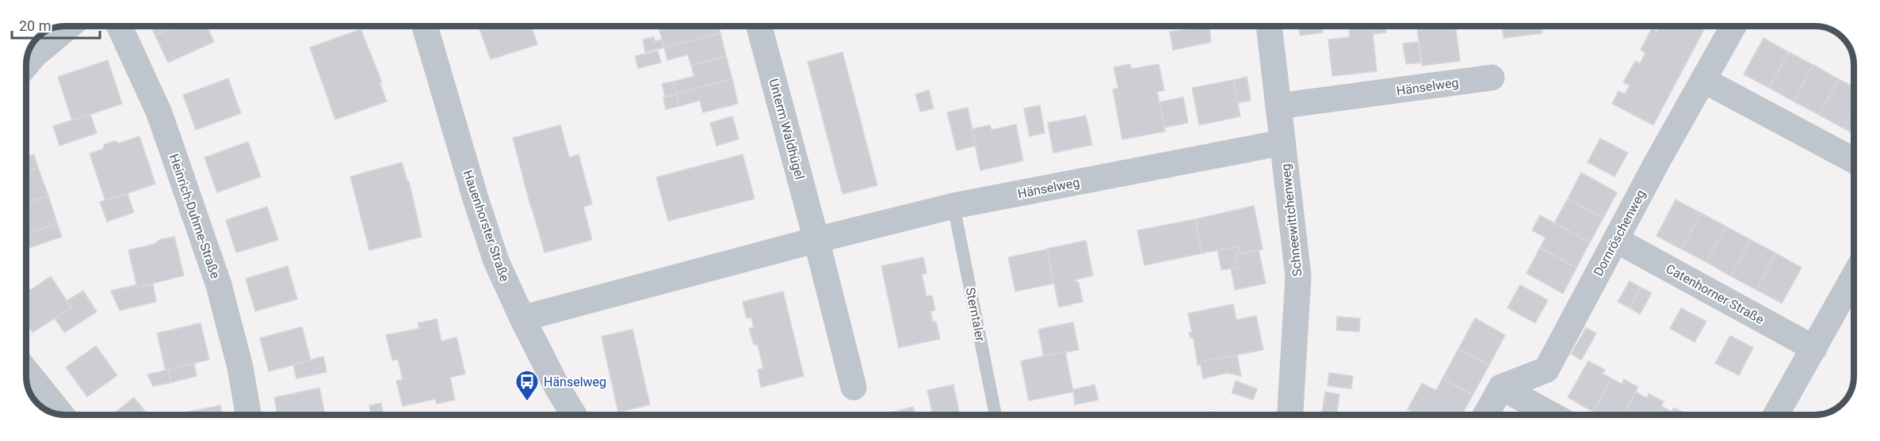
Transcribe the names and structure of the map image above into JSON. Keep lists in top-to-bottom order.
{
  "streets": {
    "street": [
      "Hänselweg",
      "Unterm Waldhügel",
      "Heinrich-Duhme-Straße",
      "Schneewittchenweg",
      "Hauenhorster Straße",
      "Dornröschenweg",
      "Catenhorner Straße"
    ],
    "lane": ["Sterntaler"]
  },
  "crossings": [
    ["Hänselweg", "Unterm Waldhügel"],
    ["Hänselweg", "Schneewittchenweg"],
    ["Hänselweg", "Hauenhorster Straße"],
    ["Hänselweg", "Sterntaler"],
    ["Dornröschenweg", "Catenhorner Straße"]
  ],
  "places": {
    "bus stop": ["Hänselweg"]
  },
  "scale_bar": "20 m"
}
